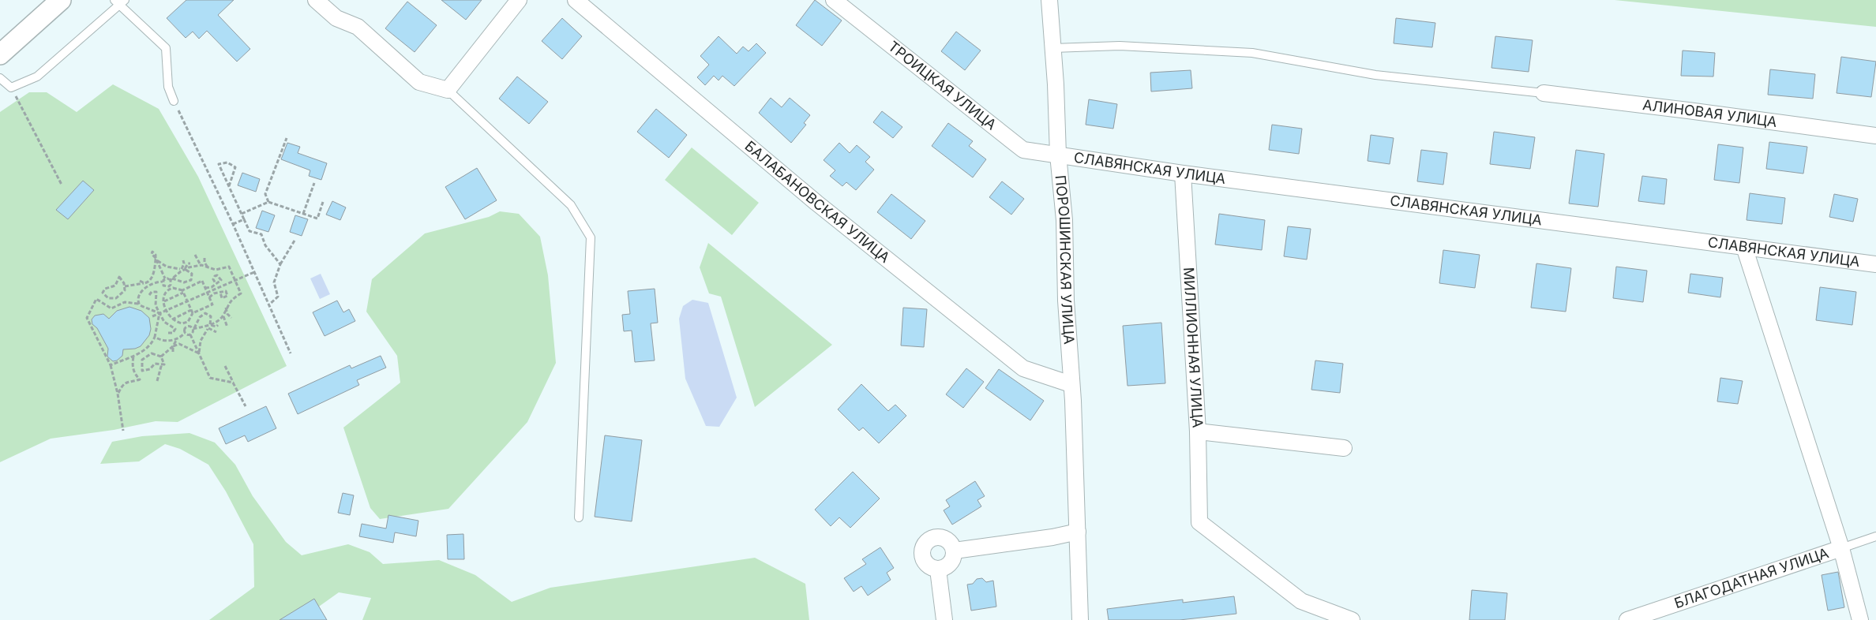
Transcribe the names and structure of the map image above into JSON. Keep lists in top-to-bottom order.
{
  "streets": {
    "street": [
      "ТРОИЦКАЯ УЛИЦА",
      "АЛИНОВАЯ УЛИЦА",
      "СЛАВЯНСКАЯ УЛИЦА",
      "БАЛАБАНОВСКАЯ УЛИЦА",
      "ПОРОШИНСКАЯ УЛИЦА",
      "МИЛЛИОННАЯ УЛИЦА",
      "БЛАГОДАТНАЯ УЛИЦА"
    ]
  },
  "crossings": [
    ["ТРОИЦКАЯ УЛИЦА", "СЛАВЯНСКАЯ УЛИЦА"],
    ["ТРОИЦКАЯ УЛИЦА", "ПОРОШИНСКАЯ УЛИЦА"],
    ["СЛАВЯНСКАЯ УЛИЦА", "ПОРОШИНСКАЯ УЛИЦА"],
    ["СЛАВЯНСКАЯ УЛИЦА", "МИЛЛИОННАЯ УЛИЦА"],
    ["БАЛАБАНОВСКАЯ УЛИЦА", "ПОРОШИНСКАЯ УЛИЦА"]
  ]
}
